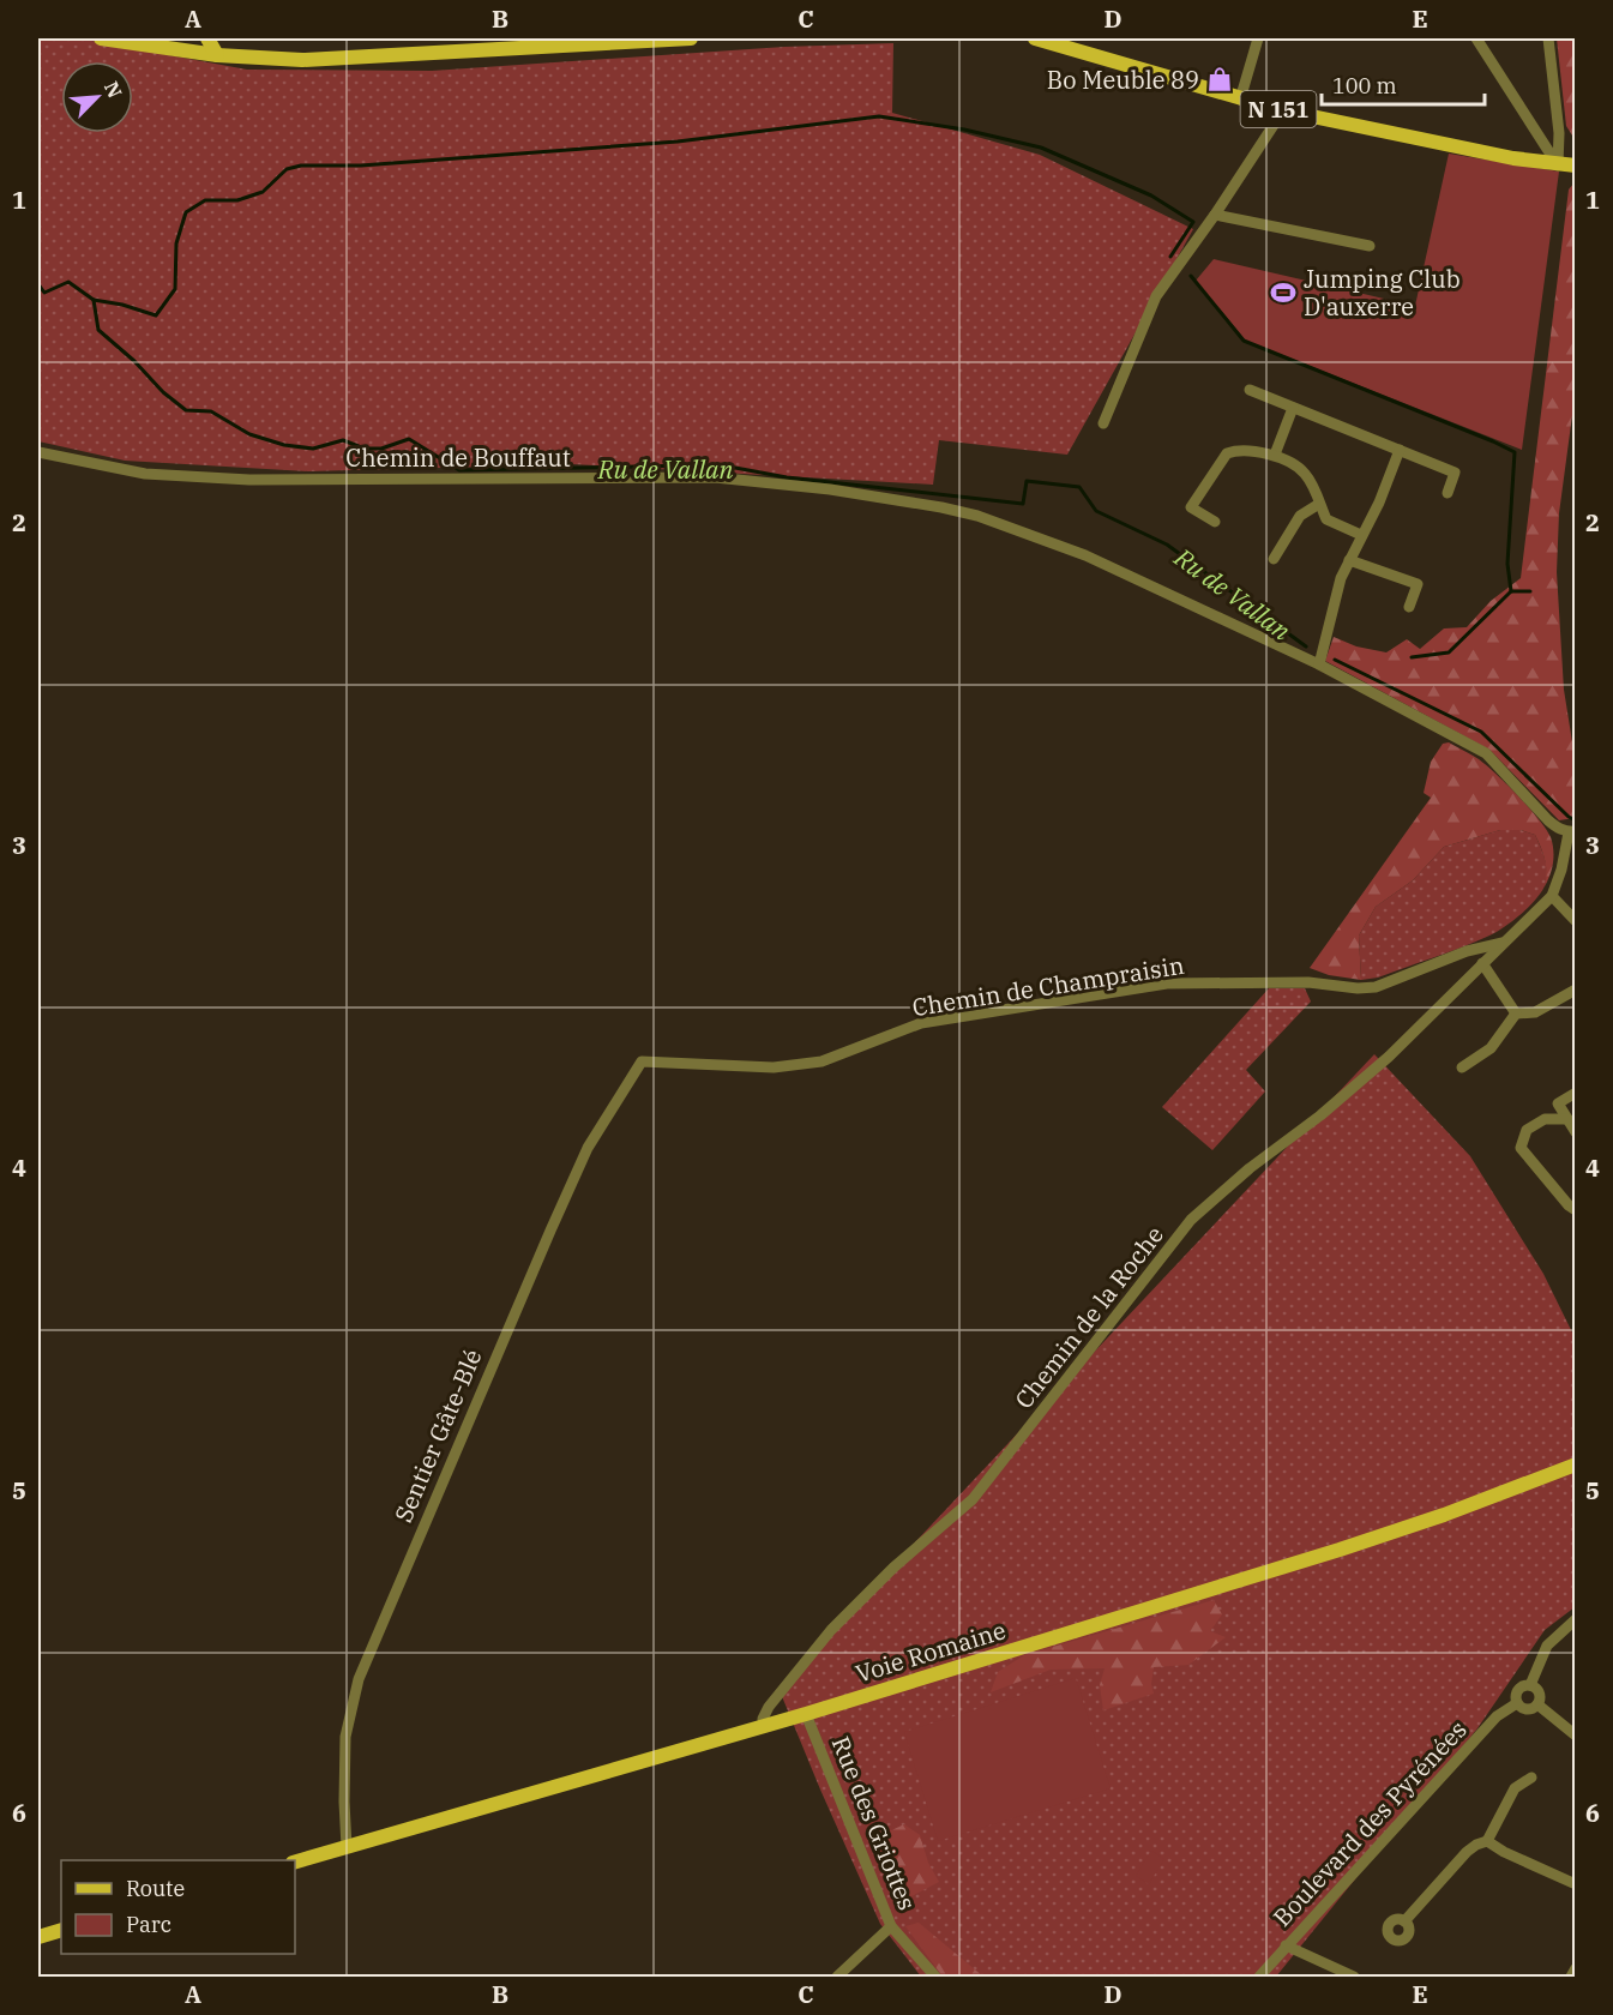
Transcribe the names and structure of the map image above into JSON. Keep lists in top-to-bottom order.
{
  "streets": {
    "main road": ["N 151", "Voie Romaine"],
    "street": [
      "Chemin de Bouffaut",
      "Chemin de Champraisin",
      "Chemin de la Roche",
      "Sentier Gâte-Blé",
      "Rue des Griottes",
      "Boulevard des Pyrénées"
    ]
  },
  "crossings": [
    ["Chemin de Bouffaut", "Chemin de la Roche"],
    ["Chemin de Champraisin", "Chemin de la Roche"],
    ["Chemin de Champraisin", "Sentier Gâte-Blé"],
    ["Chemin de la Roche", "Voie Romaine"],
    ["Sentier Gâte-Blé", "Voie Romaine"],
    ["Voie Romaine", "Rue des Griottes"]
  ],
  "water": ["Ru de Vallan"],
  "places": {
    "shop": ["Bo Meuble 89"],
    "sports": ["Jumping Club D'auxerre"]
  },
  "legend": ["Route", "Parc"],
  "scale_bar": "100 m",
  "north": "top right",
  "grid": {
    "columns": [
      "A",
      "B",
      "C",
      "D",
      "E"
    ],
    "rows": [
      "1",
      "2",
      "3",
      "4",
      "5",
      "6"
    ]
  }
}
